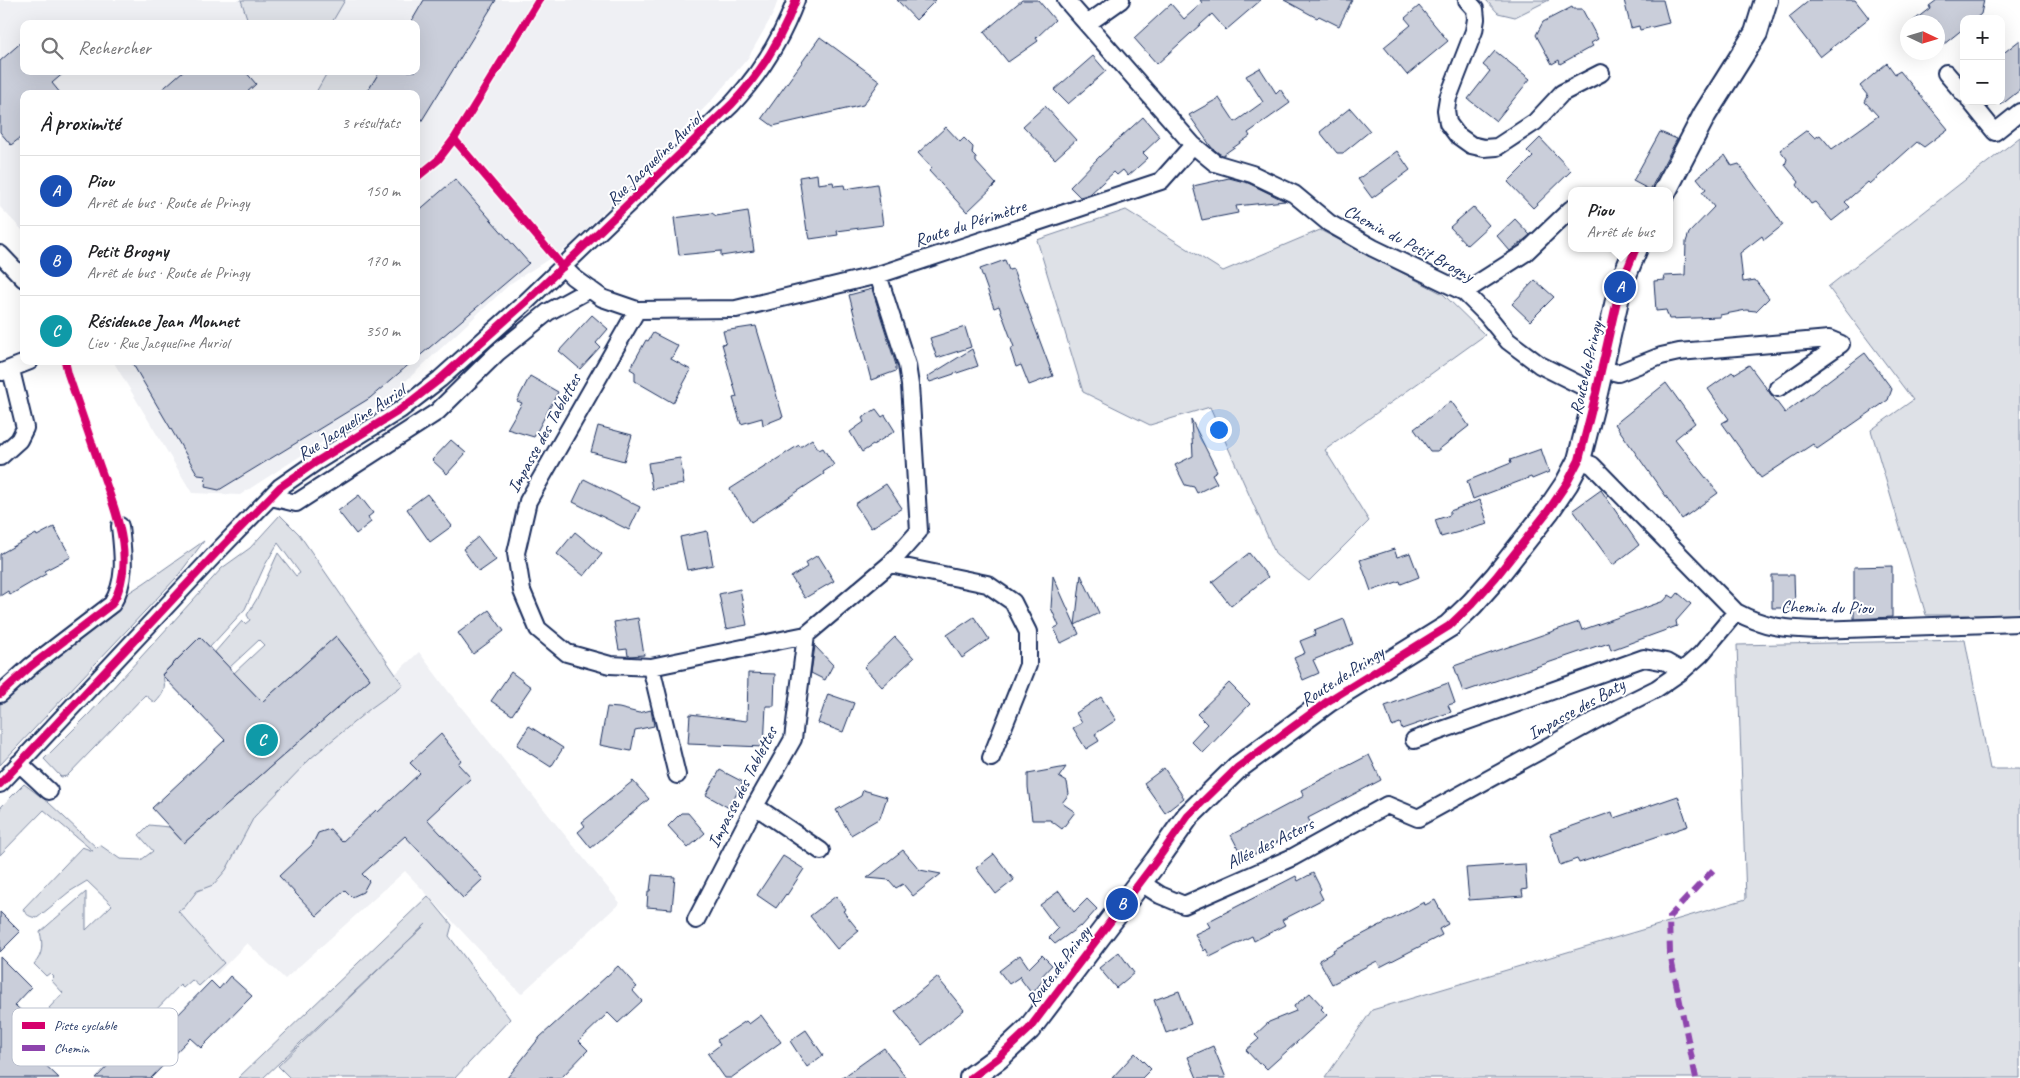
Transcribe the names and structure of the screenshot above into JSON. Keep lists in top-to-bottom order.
{
  "streets": {
    "street": [
      "Rue Jacqueline Auriol",
      "Route du Périmètre",
      "Chemin du Petit Brogny",
      "Route de Pringy",
      "Impasse des Tablettes",
      "Chemin du Piou",
      "Impasse des Baty",
      "Allée des Asters"
    ]
  },
  "crossings": [
    ["Rue Jacqueline Auriol", "Route du Périmètre"],
    ["Route du Périmètre", "Chemin du Petit Brogny"],
    ["Route du Périmètre", "Impasse des Tablettes"],
    ["Chemin du Petit Brogny", "Route de Pringy"],
    ["Route de Pringy", "Chemin du Piou"],
    ["Route de Pringy", "Allée des Asters"],
    ["Chemin du Piou", "Impasse des Baty"],
    ["Impasse des Baty", "Allée des Asters"]
  ],
  "legend": ["Piste cyclable", "Chemin"],
  "north": "right",
  "page": {
    "map_buttons": ["+", "−"],
    "search": "Rechercher",
    "heading": ["À proximité", "3 résultats"],
    "list": [
      {
        "mark": "A",
        "name": "Piou",
        "note": "Arrêt de bus · Route de Pringy",
        "value": "150 m"
      },
      {
        "mark": "B",
        "name": "Petit Brogny",
        "note": "Arrêt de bus · Route de Pringy",
        "value": "170 m"
      },
      {
        "mark": "C",
        "name": "Résidence Jean Monnet",
        "note": "Lieu · Rue Jacqueline Auriol",
        "value": "350 m"
      }
    ],
    "popup": ["Piou", "Arrêt de bus"],
    "pins": ["A", "C", "B"]
  }
}
